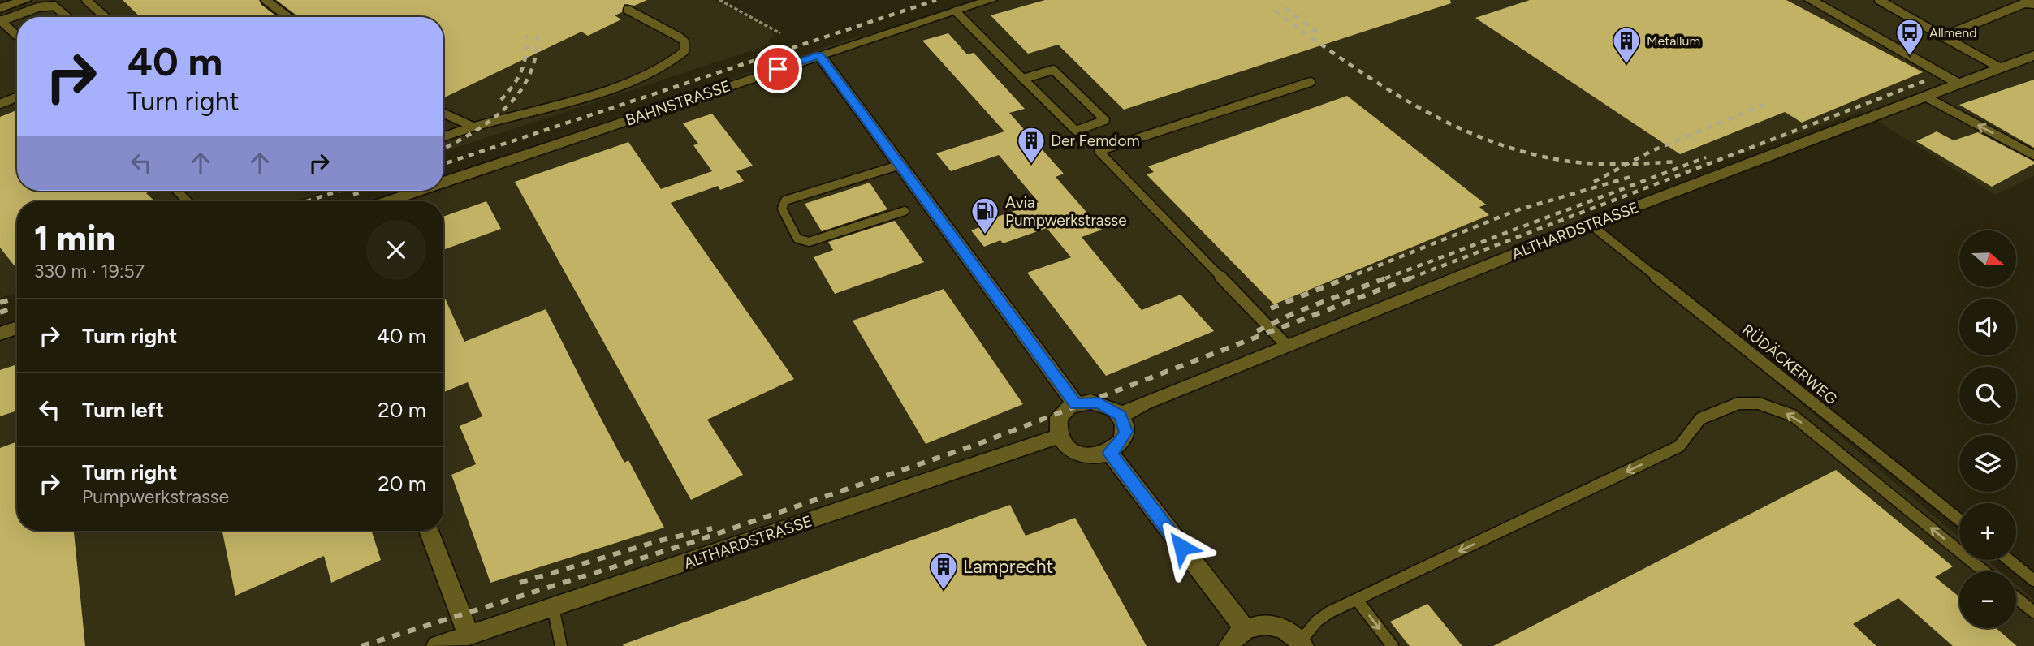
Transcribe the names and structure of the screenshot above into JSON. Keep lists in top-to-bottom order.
{
  "streets": {
    "street": ["BAHNSTRASSE", "ALTHARDSTRASSE"],
    "lane": ["RÜDÄCKERWEG"]
  },
  "crossings": [
    ["ALTHARDSTRASSE", "RÜDÄCKERWEG"]
  ],
  "places": {
    "bus stop": ["Allmend"],
    "building": ["Metallum", "Der Femdom", "Lamprecht"],
    "fuel station": ["Avia Pumpwerkstrasse"]
  },
  "north": "right",
  "page": {
    "turn": ["40 m", "Turn right"],
    "heading": ["1 min", "330 m · 19:57"],
    "map_buttons": ["+", "−"],
    "list": [
      {
        "name": "Turn right",
        "value": "40 m"
      },
      {
        "name": "Turn left",
        "value": "20 m"
      },
      {
        "name": "Turn right",
        "note": "Pumpwerkstrasse",
        "value": "20 m"
      }
    ]
  }
}
